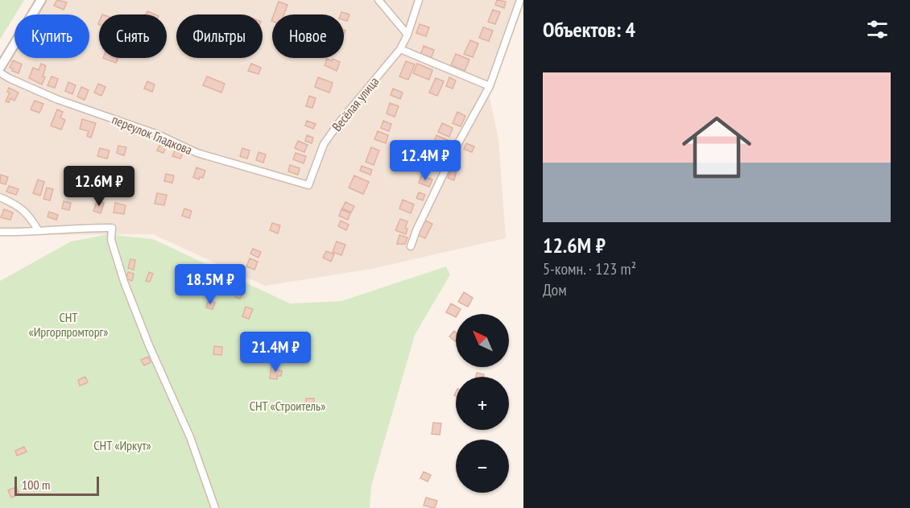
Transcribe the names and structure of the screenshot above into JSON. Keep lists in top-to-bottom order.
{
  "streets": {
    "street": ["Весёлая улица", "переулок Гладкова"]
  },
  "crossings": [
    ["Весёлая улица", "переулок Гладкова"]
  ],
  "parks": ["СНТ «Иргорпромторг»", "СНТ «Строитель»", "СНТ «Иркут»"],
  "scale_bar": "100 m",
  "north": "top left",
  "page": {
    "heading": "Объектов: 4",
    "chip": [
      "Купить",
      "Снять",
      "Фильтры",
      "Новое"
    ],
    "list": [
      {
        "name": "12.6M ₽",
        "note": "5-комн. · 123 m² · Дом"
      }
    ],
    "price": [
      "12.4M ₽",
      "12.6M ₽",
      "18.5M ₽",
      "21.4M ₽"
    ],
    "map_buttons": ["+", "−"],
    "scale": "100 m"
  }
}
